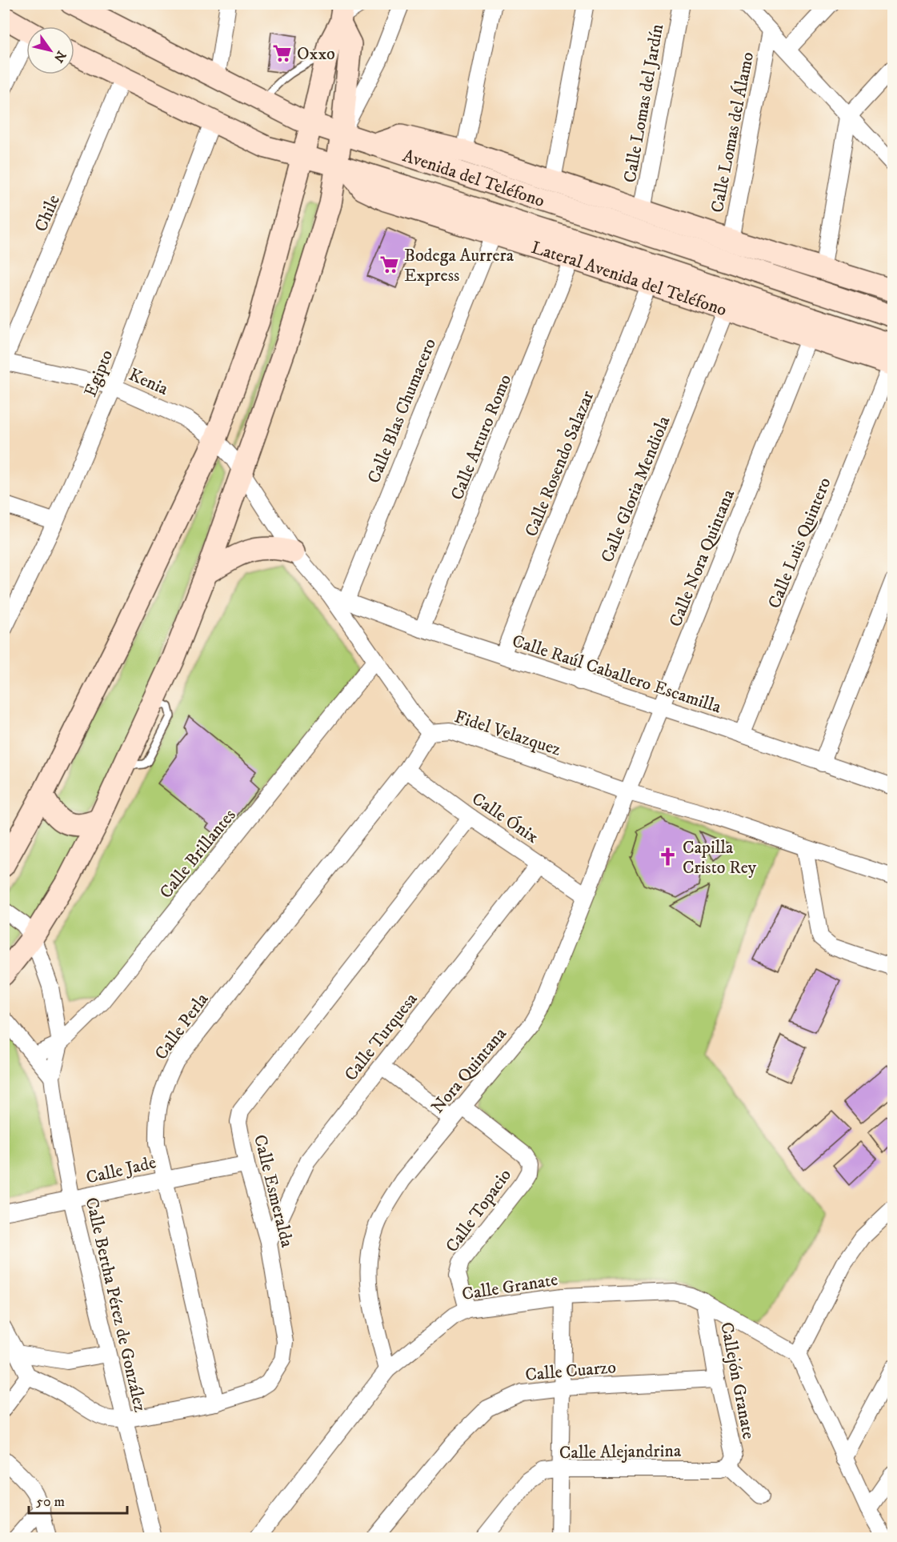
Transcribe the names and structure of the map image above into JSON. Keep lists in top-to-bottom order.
{
  "streets": {
    "main road": ["Avenida del Teléfono", "Lateral Avenida del Teléfono"],
    "street": [
      "Calle Lomas del Jardín",
      "Calle Lomas del Álamo",
      "Chile",
      "Egipto",
      "Kenia",
      "Calle Blas Chumacero",
      "Calle Arturo Romo",
      "Calle Rosendo Salazar",
      "Calle Gloria Mendiola",
      "Calle Luis Quintero",
      "Calle Nora Quintana",
      "Calle Raúl Caballero Escamilla",
      "Fidel Velazquez",
      "Calle Ónix",
      "Calle Brillantes",
      "Calle Perla",
      "Calle Turquesa",
      "Nora Quintana",
      "Calle Jade",
      "Calle Esmeralda",
      "Calle Topacio",
      "Calle Granate",
      "Calle Bertha Pérez de González",
      "Calle Cuarzo",
      "Callejón Granate",
      "Calle Alejandrina"
    ]
  },
  "crossings": [
    ["Avenida del Teléfono", "Chile"],
    ["Avenida del Teléfono", "Lateral Avenida del Teléfono"],
    ["Avenida del Teléfono", "Egipto"],
    ["Avenida del Teléfono", "Calle Luis Quintero"],
    ["Chile", "Kenia"],
    ["Lateral Avenida del Teléfono", "Calle Blas Chumacero"],
    ["Lateral Avenida del Teléfono", "Calle Arturo Romo"],
    ["Lateral Avenida del Teléfono", "Calle Rosendo Salazar"],
    ["Lateral Avenida del Teléfono", "Calle Gloria Mendiola"],
    ["Lateral Avenida del Teléfono", "Calle Luis Quintero"],
    ["Lateral Avenida del Teléfono", "Calle Nora Quintana"],
    ["Egipto", "Kenia"],
    ["Kenia", "Fidel Velazquez"],
    ["Calle Blas Chumacero", "Calle Raúl Caballero Escamilla"],
    ["Calle Arturo Romo", "Calle Raúl Caballero Escamilla"],
    ["Calle Rosendo Salazar", "Calle Raúl Caballero Escamilla"],
    ["Calle Gloria Mendiola", "Calle Raúl Caballero Escamilla"],
    ["Calle Luis Quintero", "Calle Raúl Caballero Escamilla"],
    ["Calle Nora Quintana", "Calle Raúl Caballero Escamilla"],
    ["Calle Nora Quintana", "Fidel Velazquez"],
    ["Calle Nora Quintana", "Nora Quintana"],
    ["Calle Raúl Caballero Escamilla", "Fidel Velazquez"],
    ["Fidel Velazquez", "Calle Brillantes"],
    ["Fidel Velazquez", "Calle Perla"],
    ["Fidel Velazquez", "Nora Quintana"],
    ["Calle Ónix", "Calle Perla"],
    ["Calle Ónix", "Calle Turquesa"],
    ["Calle Ónix", "Nora Quintana"],
    ["Calle Ónix", "Calle Esmeralda"],
    ["Calle Brillantes", "Calle Bertha Pérez de González"],
    ["Calle Perla", "Calle Jade"],
    ["Calle Perla", "Calle Esmeralda"],
    ["Calle Turquesa", "Calle Esmeralda"],
    ["Nora Quintana", "Calle Topacio"],
    ["Nora Quintana", "Calle Granate"],
    ["Calle Jade", "Calle Esmeralda"],
    ["Calle Jade", "Calle Bertha Pérez de González"],
    ["Calle Esmeralda", "Calle Bertha Pérez de González"],
    ["Calle Topacio", "Calle Granate"],
    ["Calle Granate", "Callejón Granate"],
    ["Calle Cuarzo", "Callejón Granate"],
    ["Callejón Granate", "Calle Alejandrina"]
  ],
  "places": {
    "supermarket": ["Oxxo", "Bodega Aurrera Express"],
    "church": ["Capilla Cristo Rey"]
  },
  "scale_bar": "50 m",
  "north": "bottom right"
}
